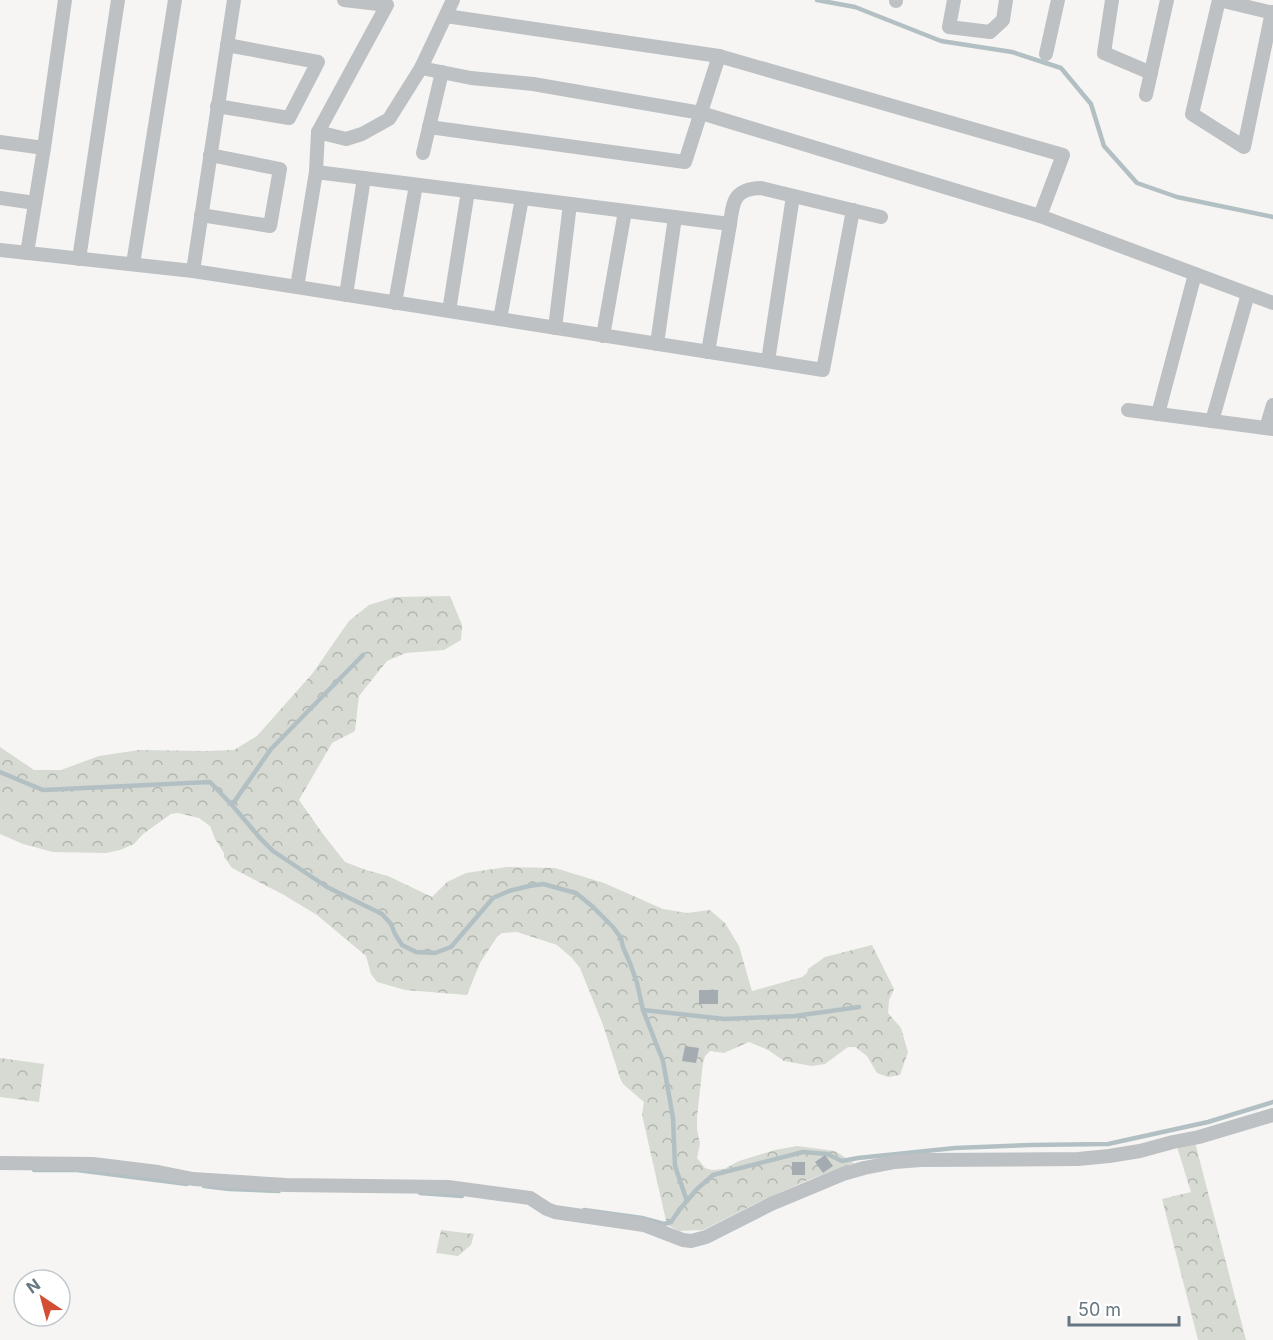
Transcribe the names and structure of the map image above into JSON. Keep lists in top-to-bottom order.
{
  "scale_bar": "50 m",
  "north": "top left"
}
